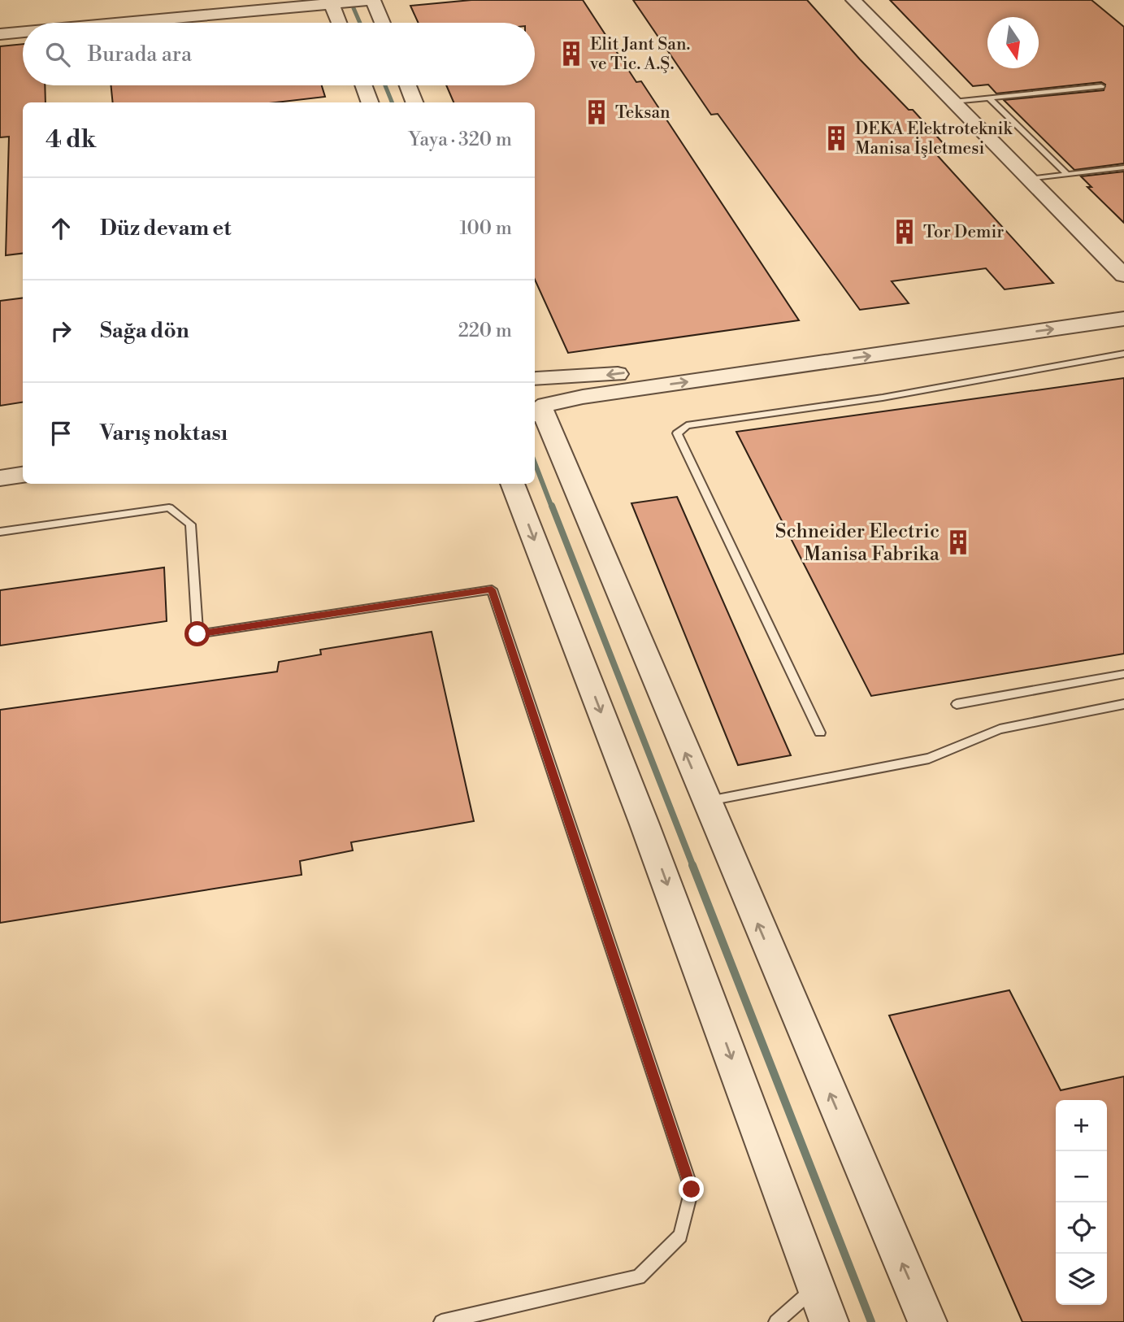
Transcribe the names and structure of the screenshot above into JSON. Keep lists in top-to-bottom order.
{
  "places": {
    "building": [
      "Elit Jant San. ve Tic. A.Ş.",
      "Teksan",
      "DEKA Elektroteknik Manisa İşletmesi",
      "Tor Demir",
      "Schneider Electric Manisa Fabrika"
    ]
  },
  "north": "bottom",
  "page": {
    "search": "Burada ara",
    "heading": ["4 dk", "Yaya · 320 m"],
    "list": [
      ["Düz devam et", "100 m"],
      ["Sağa dön", "220 m"],
      "Varış noktası"
    ],
    "map_buttons": ["+", "−"]
  }
}
